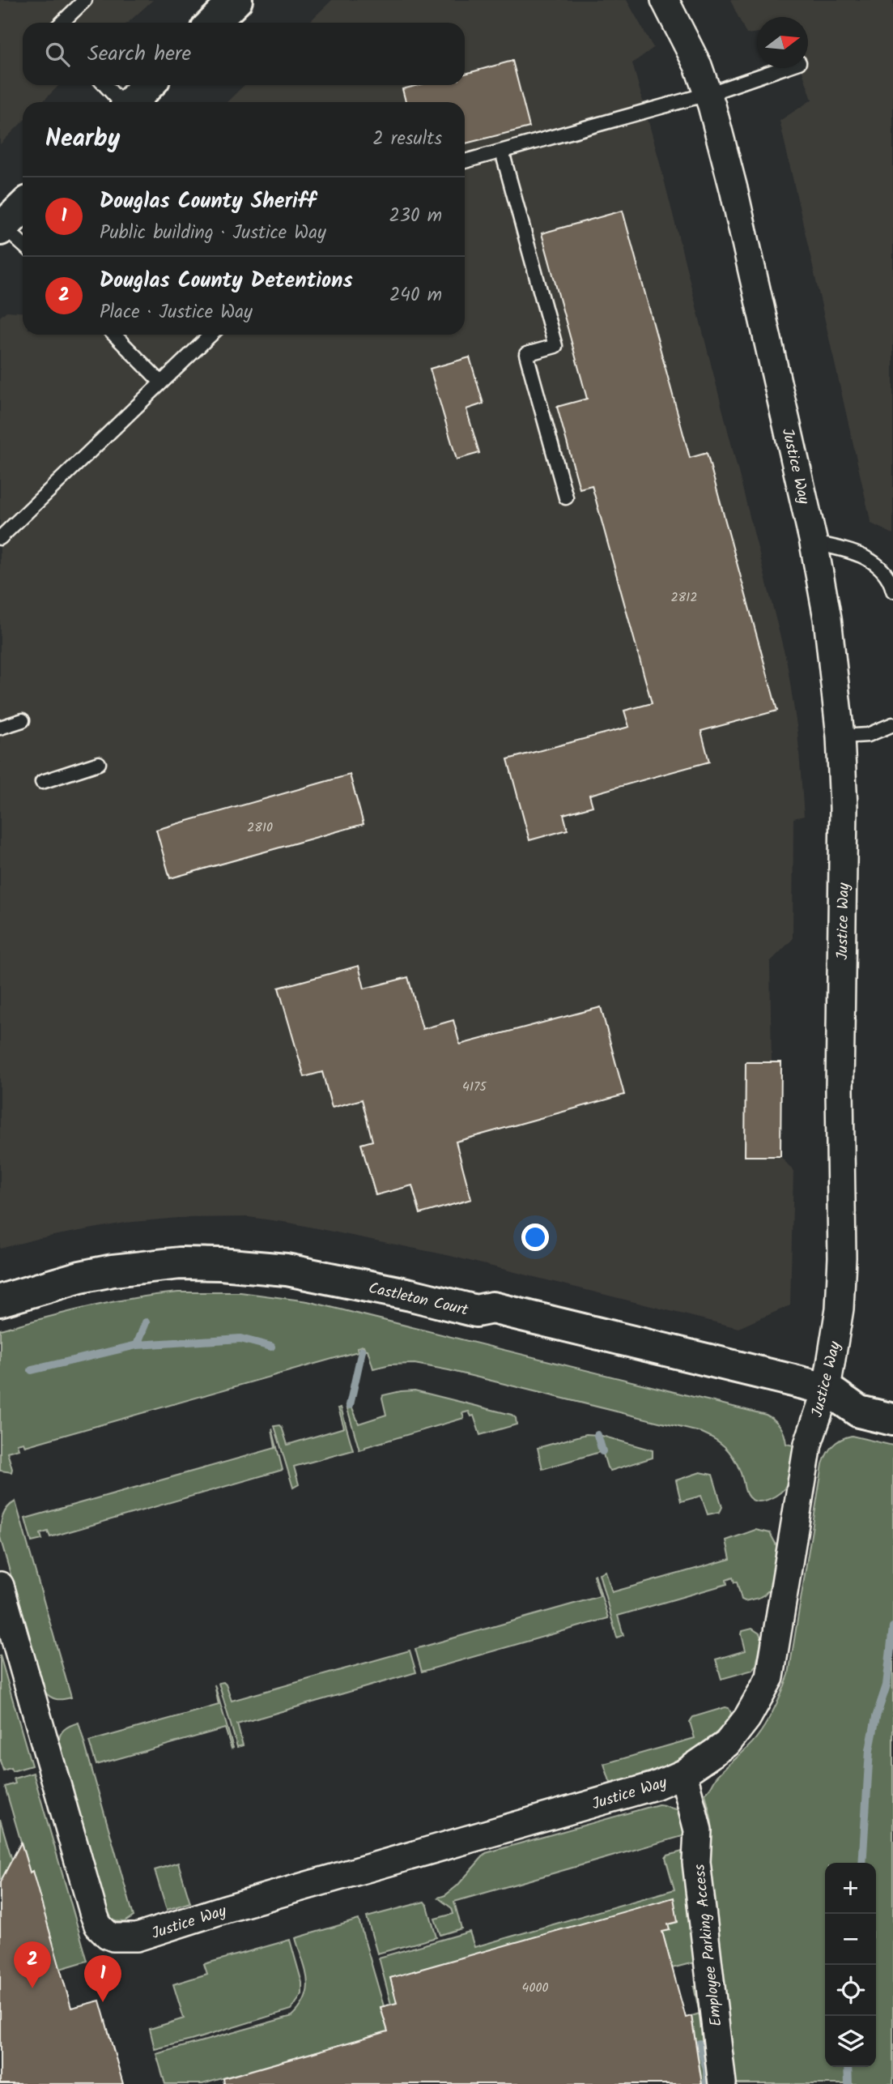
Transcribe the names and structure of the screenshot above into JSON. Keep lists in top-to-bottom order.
{
  "streets": {
    "street": ["Justice Way", "Castleton Court", "Employee Parking Access"]
  },
  "crossings": [
    ["Justice Way", "Castleton Court"],
    ["Justice Way", "Employee Parking Access"]
  ],
  "house_numbers": [
    "2812",
    "2810",
    "4175",
    "4000"
  ],
  "north": "right",
  "page": {
    "search": "Search here",
    "heading": ["Nearby", "2 results"],
    "list": [
      {
        "mark": "1",
        "name": "Douglas County Sheriff",
        "note": "Public building · Justice Way",
        "value": "230 m"
      },
      {
        "mark": "2",
        "name": "Douglas County Detentions",
        "note": "Place · Justice Way",
        "value": "240 m"
      }
    ],
    "map_buttons": ["+", "−"],
    "pins": ["2", "1"]
  }
}
